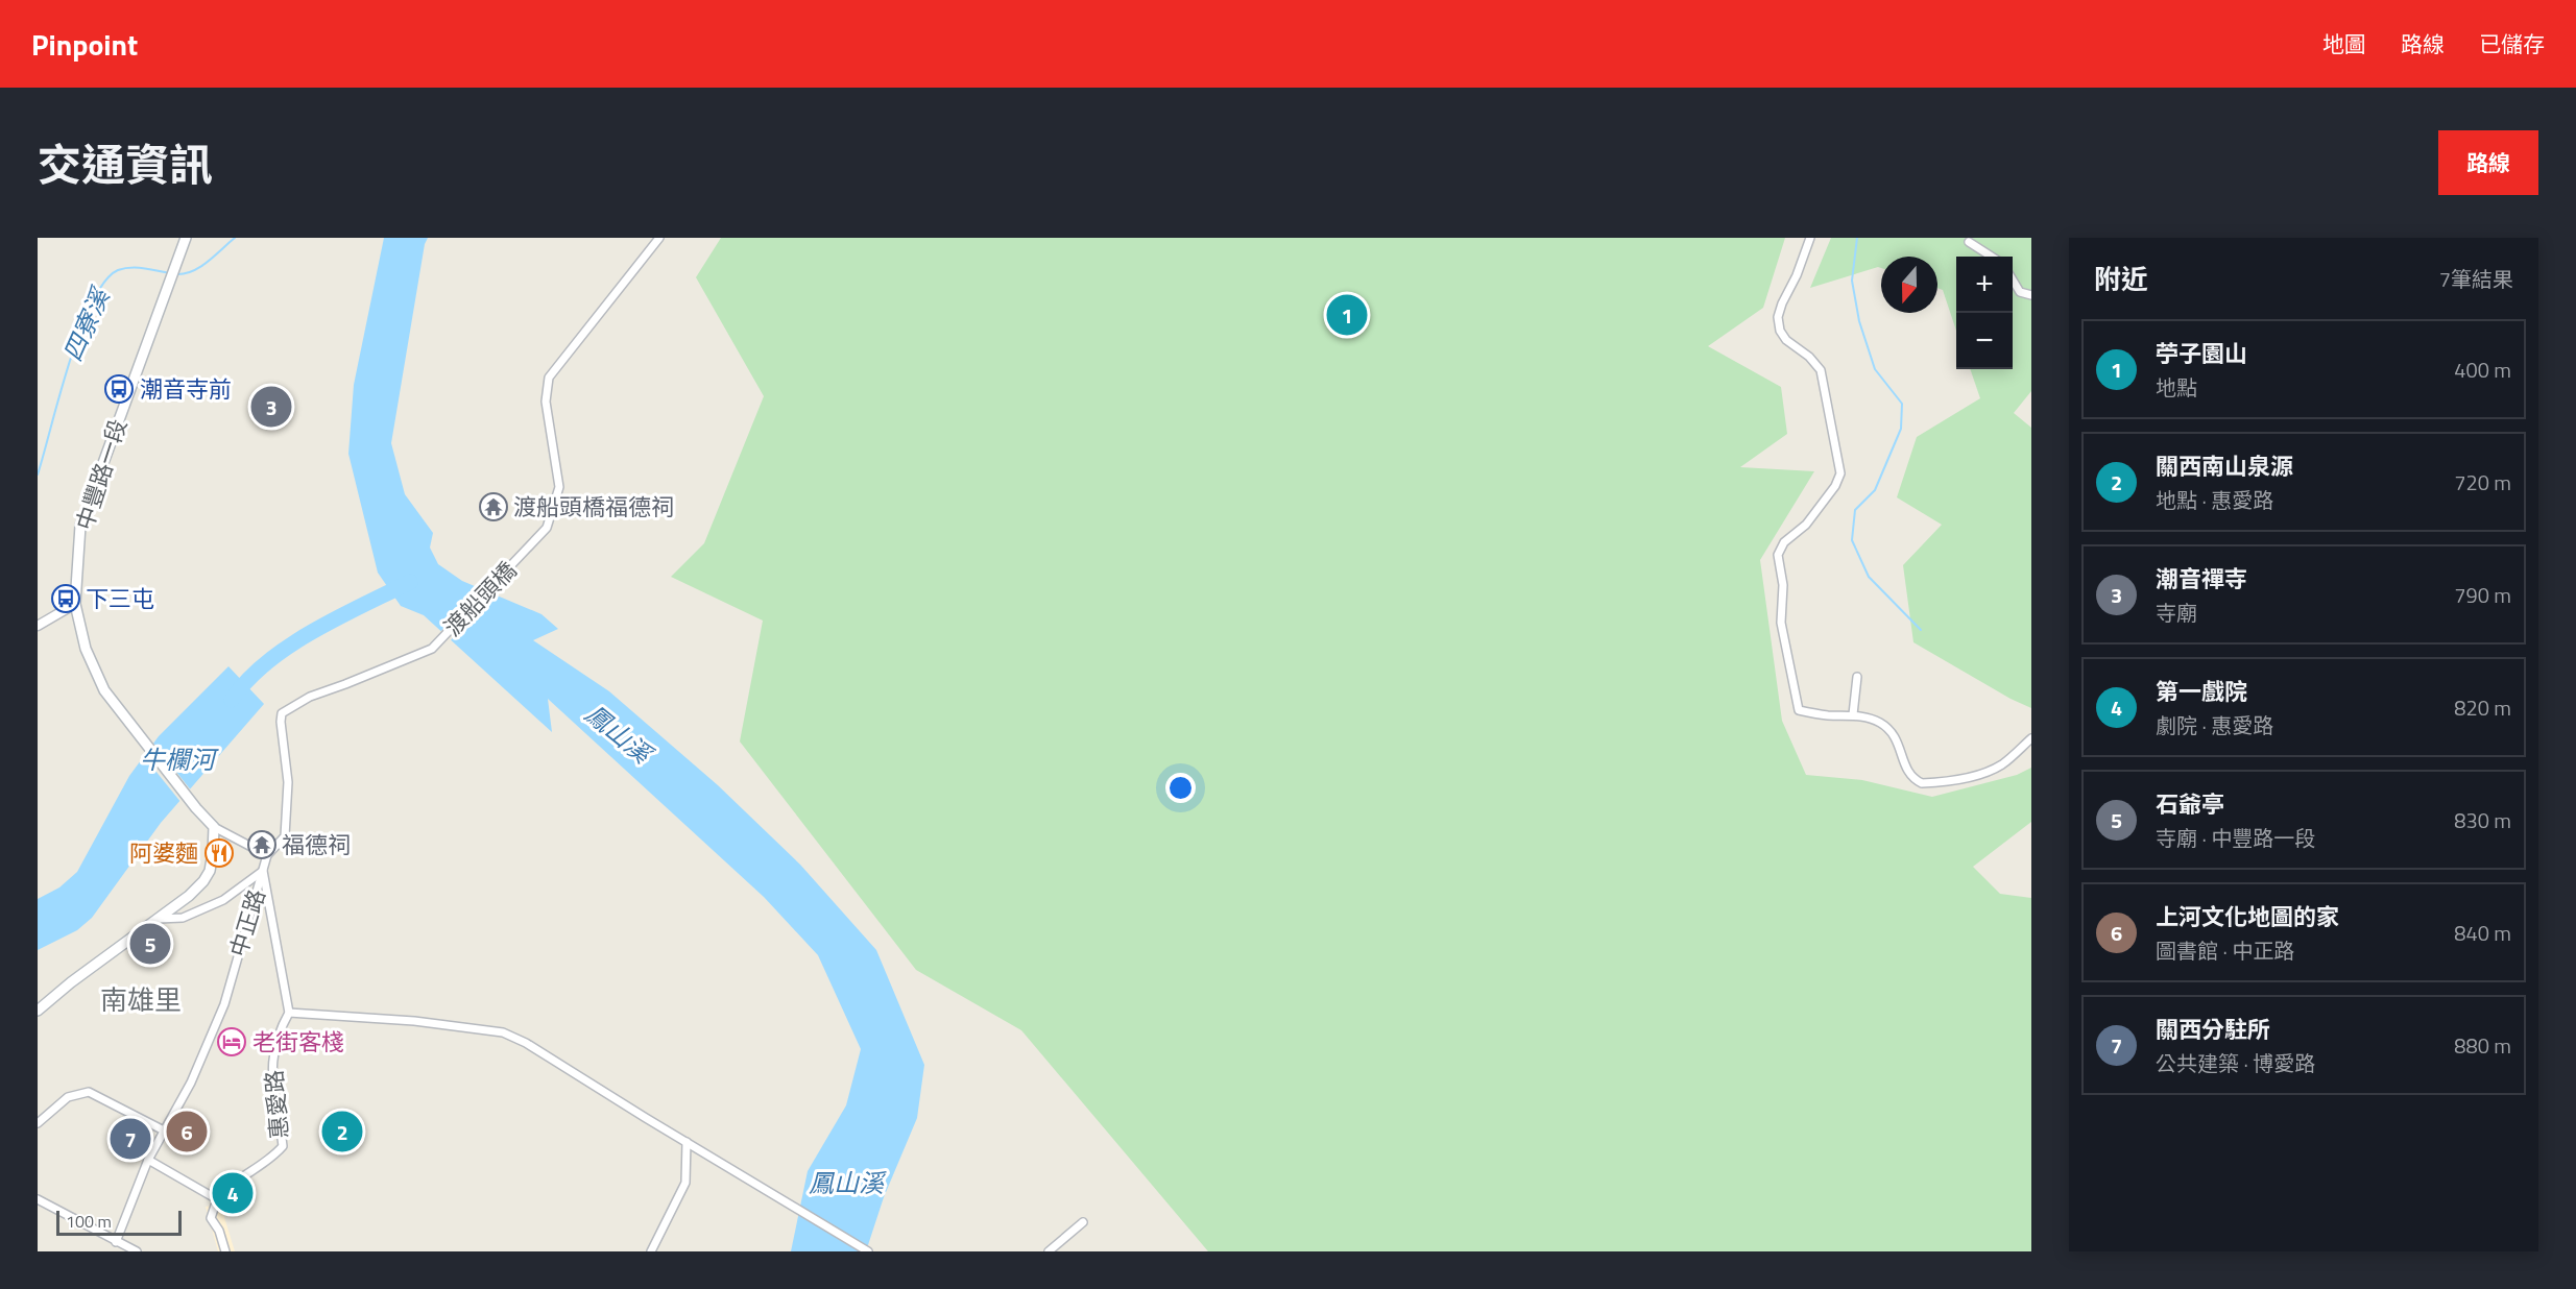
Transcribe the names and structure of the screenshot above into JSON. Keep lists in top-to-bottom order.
{
  "streets": {
    "main road": ["中豐路一段"],
    "street": ["渡船頭橋", "中正路", "惠愛路"]
  },
  "crossings": [
    ["渡船頭橋", "中正路"]
  ],
  "districts": ["南雄里"],
  "water": ["四寮溪", "鳳山溪", "牛欄河"],
  "places": {
    "bus stop": ["潮音寺前", "下三屯"],
    "temple": ["渡船頭橋福德祠", "福德祠"],
    "restaurant": ["阿婆麵"],
    "hotel": ["老街客棧"]
  },
  "scale_bar": "100 m",
  "north": "bottom",
  "page": {
    "header": "Pinpoint",
    "nav": ["地圖", "路線", "已儲存"],
    "title": "交通資訊",
    "buttons": "路線",
    "heading": ["附近", "7筆結果"],
    "map_buttons": ["+", "−"],
    "pins": [
      "1",
      "3",
      "5",
      "2",
      "6",
      "7",
      "4"
    ],
    "list": [
      {
        "mark": "1",
        "name": "苧子園山",
        "note": "地點",
        "value": "400 m"
      },
      {
        "mark": "2",
        "name": "關西南山泉源",
        "note": "地點 · 惠愛路",
        "value": "720 m"
      },
      {
        "mark": "3",
        "name": "潮音禪寺",
        "note": "寺廟",
        "value": "790 m"
      },
      {
        "mark": "4",
        "name": "第一戲院",
        "note": "劇院 · 惠愛路",
        "value": "820 m"
      },
      {
        "mark": "5",
        "name": "石爺亭",
        "note": "寺廟 · 中豐路一段",
        "value": "830 m"
      },
      {
        "mark": "6",
        "name": "上河文化地圖的家",
        "note": "圖書館 · 中正路",
        "value": "840 m"
      },
      {
        "mark": "7",
        "name": "關西分駐所",
        "note": "公共建築 · 博愛路",
        "value": "880 m"
      }
    ],
    "scale": "100 m"
  }
}
